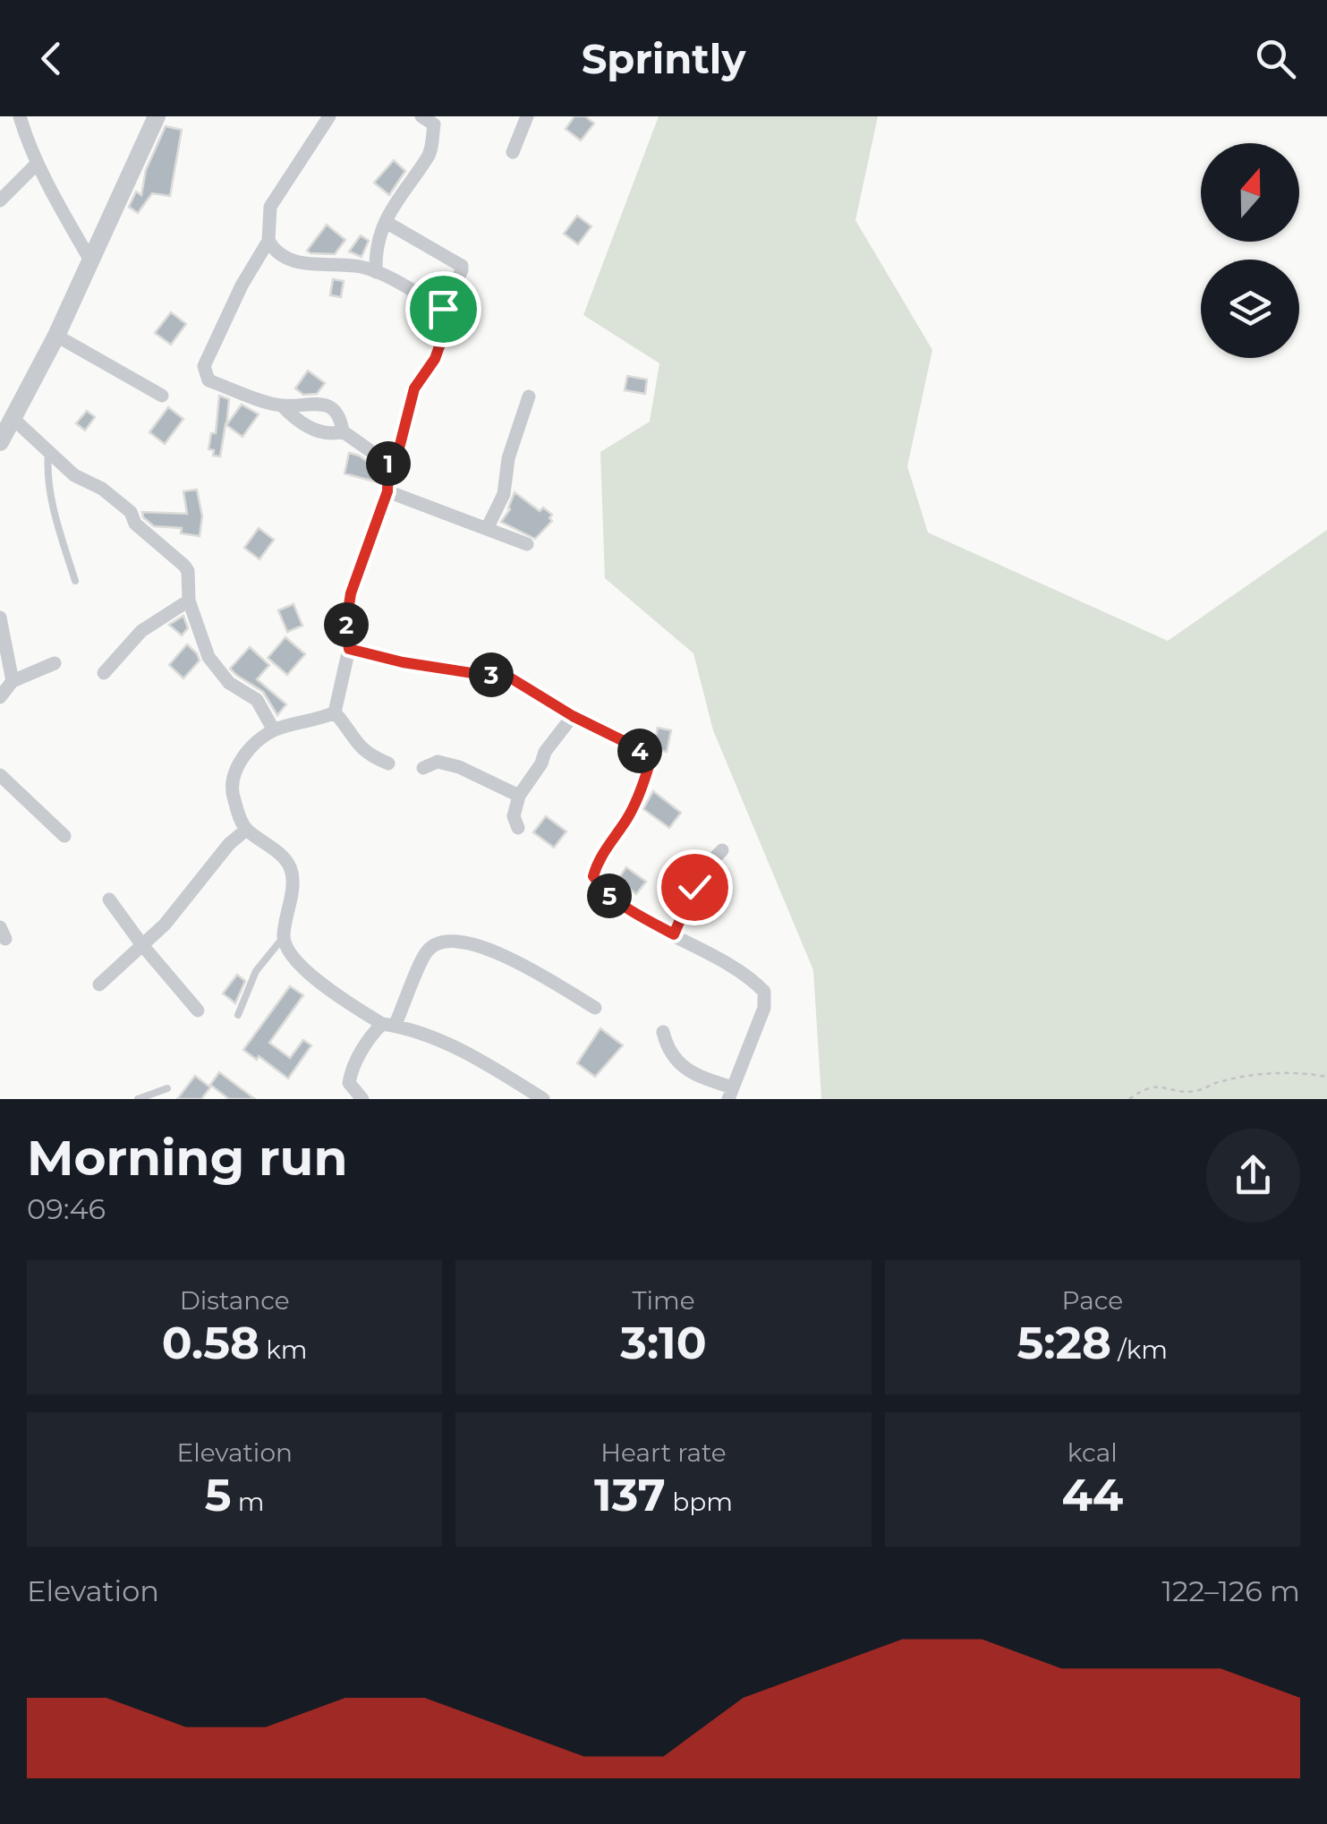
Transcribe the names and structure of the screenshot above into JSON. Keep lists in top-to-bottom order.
{
  "north": "top",
  "page": {
    "header": "Sprintly",
    "pins": [
      "1",
      "2",
      "3",
      "4",
      "5"
    ],
    "heading": ["Morning run", "09:46"],
    "stats": [
      ["Distance", "0.58 km"],
      ["Time", "3:10"],
      ["Pace", "5:28 /km"],
      ["Elevation", "5 m"],
      ["Heart rate", "137 bpm"],
      ["kcal", "44"]
    ],
    "chart": ["Elevation", "122–126 m"]
  }
}
